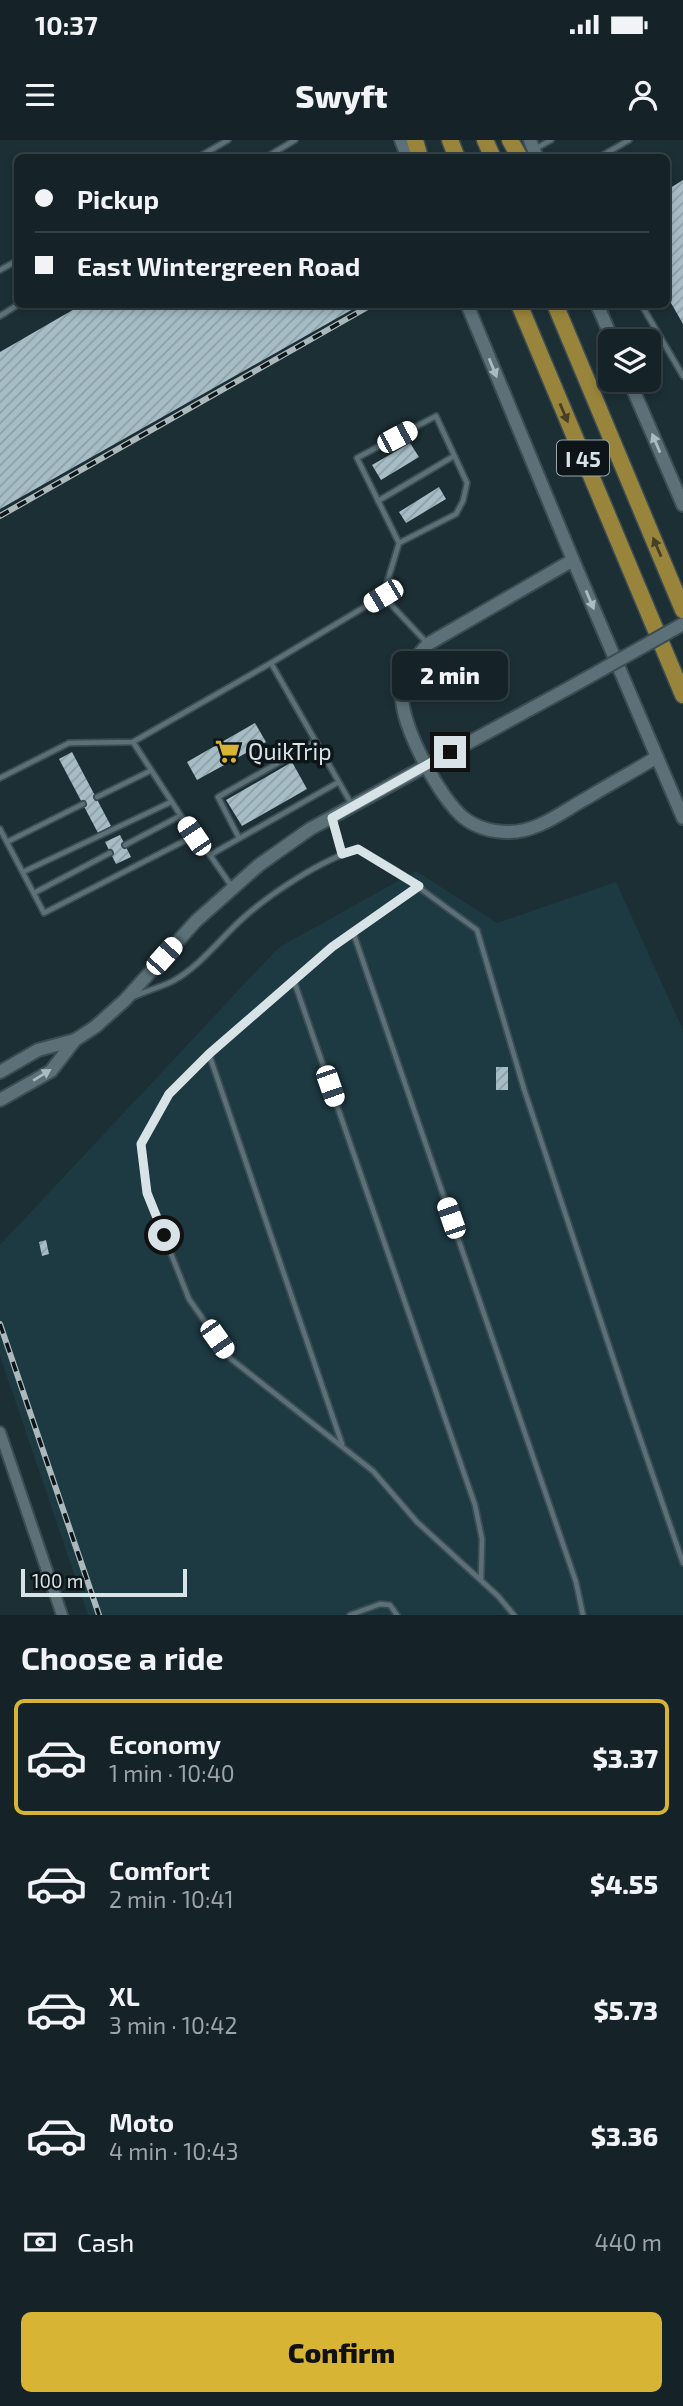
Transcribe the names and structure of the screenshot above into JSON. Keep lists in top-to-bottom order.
{
  "streets": {
    "highway": ["I 45"]
  },
  "places": {
    "supermarket": ["QuikTrip"]
  },
  "scale_bar": "100 m",
  "page": {
    "status": "10:37",
    "header": "Swyft",
    "banner": ["Pickup", "East Wintergreen Road"],
    "bubble": "2 min",
    "scale": "100 m",
    "heading": "Choose a ride",
    "list": [
      {
        "name": "Economy",
        "note": "1 min · 10:40",
        "value": "$3.37"
      },
      {
        "name": "Comfort",
        "note": "2 min · 10:41",
        "value": "$4.55"
      },
      {
        "name": "XL",
        "note": "3 min · 10:42",
        "value": "$5.73"
      },
      {
        "name": "Moto",
        "note": "4 min · 10:43",
        "value": "$3.36"
      }
    ],
    "pay": ["Cash", "440 m"],
    "buttons": "Confirm"
  }
}
